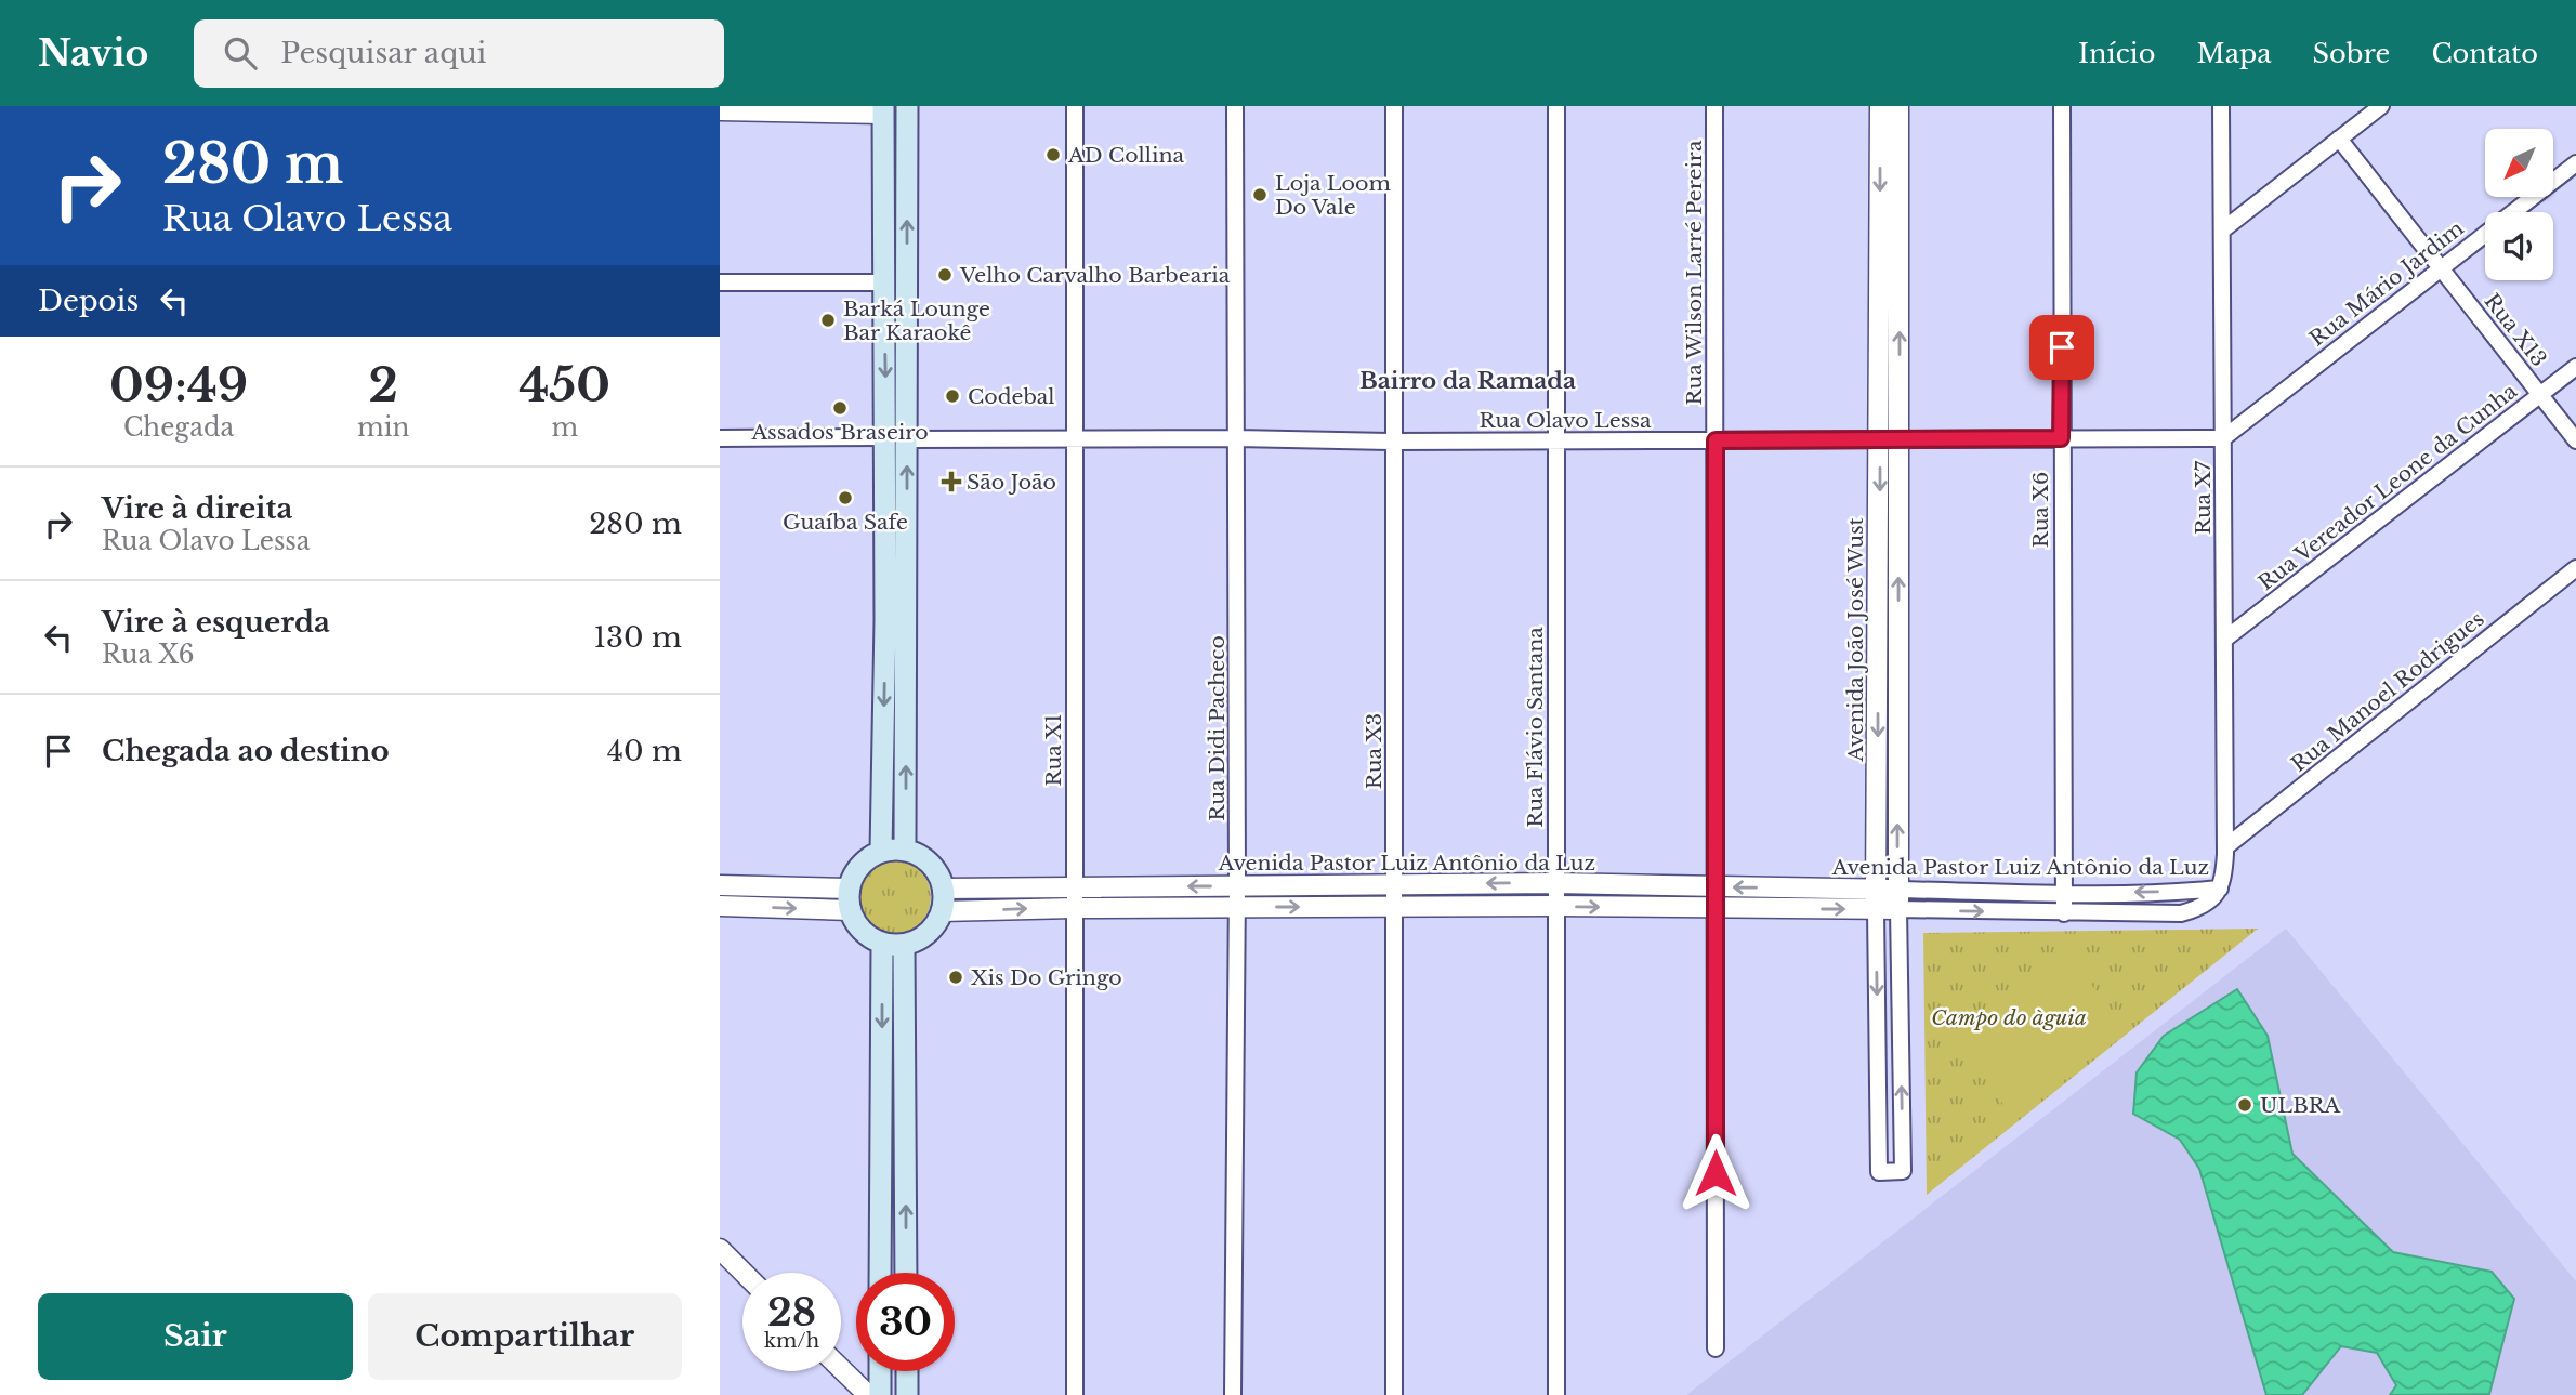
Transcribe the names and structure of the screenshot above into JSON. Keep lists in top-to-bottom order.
{
  "streets": {
    "street": [
      "Rua Wilson Larré Pereira",
      "Rua Mário Jardim",
      "Rua X13",
      "Rua Olavo Lessa",
      "Rua Vereador Leone da Cunha",
      "Rua X7",
      "Rua X6",
      "Avenida João José Wust",
      "Rua Manoel Rodrigues",
      "Rua Flávio Santana",
      "Rua Didi Pacheco",
      "Rua X1",
      "Rua X3",
      "Avenida Pastor Luiz Antônio da Luz"
    ]
  },
  "crossings": [
    ["Rua Wilson Larré Pereira", "Rua Olavo Lessa"],
    ["Rua Wilson Larré Pereira", "Avenida Pastor Luiz Antônio da Luz"],
    ["Rua Mário Jardim", "Rua X13"],
    ["Rua Mário Jardim", "Rua Olavo Lessa"],
    ["Rua Mário Jardim", "Rua X7"],
    ["Rua X13", "Rua Vereador Leone da Cunha"],
    ["Rua Olavo Lessa", "Rua X7"],
    ["Rua Olavo Lessa", "Rua X6"],
    ["Rua Olavo Lessa", "Avenida João José Wust"],
    ["Rua Olavo Lessa", "Rua Flávio Santana"],
    ["Rua Olavo Lessa", "Rua Didi Pacheco"],
    ["Rua Olavo Lessa", "Rua X1"],
    ["Rua Olavo Lessa", "Rua X3"],
    ["Rua Vereador Leone da Cunha", "Rua X7"],
    ["Rua X7", "Rua Manoel Rodrigues"],
    ["Rua X7", "Avenida Pastor Luiz Antônio da Luz"],
    ["Rua X6", "Avenida Pastor Luiz Antônio da Luz"],
    ["Avenida João José Wust", "Avenida Pastor Luiz Antônio da Luz"],
    ["Rua Flávio Santana", "Avenida Pastor Luiz Antônio da Luz"],
    ["Rua Didi Pacheco", "Avenida Pastor Luiz Antônio da Luz"],
    ["Rua X1", "Avenida Pastor Luiz Antônio da Luz"],
    ["Rua X3", "Avenida Pastor Luiz Antônio da Luz"]
  ],
  "districts": ["Bairro da Ramada"],
  "parks": ["Campo do àguia"],
  "places": {
    "other": [
      "AD Collina",
      "Loja Loom Do Vale",
      "Velho Carvalho Barbearia",
      "Barká Lounge Bar Karaokê",
      "Codebal",
      "Assados Braseiro",
      "Guaíba Safe",
      "Xis Do Gringo",
      "ULBRA"
    ],
    "health": ["São João"]
  },
  "north": "bottom left",
  "page": {
    "header": "Navio",
    "search": "Pesquisar aqui",
    "nav": [
      "Início",
      "Mapa",
      "Sobre",
      "Contato"
    ],
    "turn": ["280 m", "Rua Olavo Lessa"],
    "then": "Depois",
    "eta": [
      "09:49",
      "Chegada",
      "2",
      "min",
      "450",
      "m"
    ],
    "list": [
      {
        "name": "Vire à direita",
        "note": "Rua Olavo Lessa",
        "value": "280 m"
      },
      {
        "name": "Vire à esquerda",
        "note": "Rua X6",
        "value": "130 m"
      },
      {
        "name": "Chegada ao destino",
        "value": "40 m"
      }
    ],
    "speed": "28 km/h",
    "limit": "30",
    "buttons": ["Sair", "Compartilhar"]
  }
}
